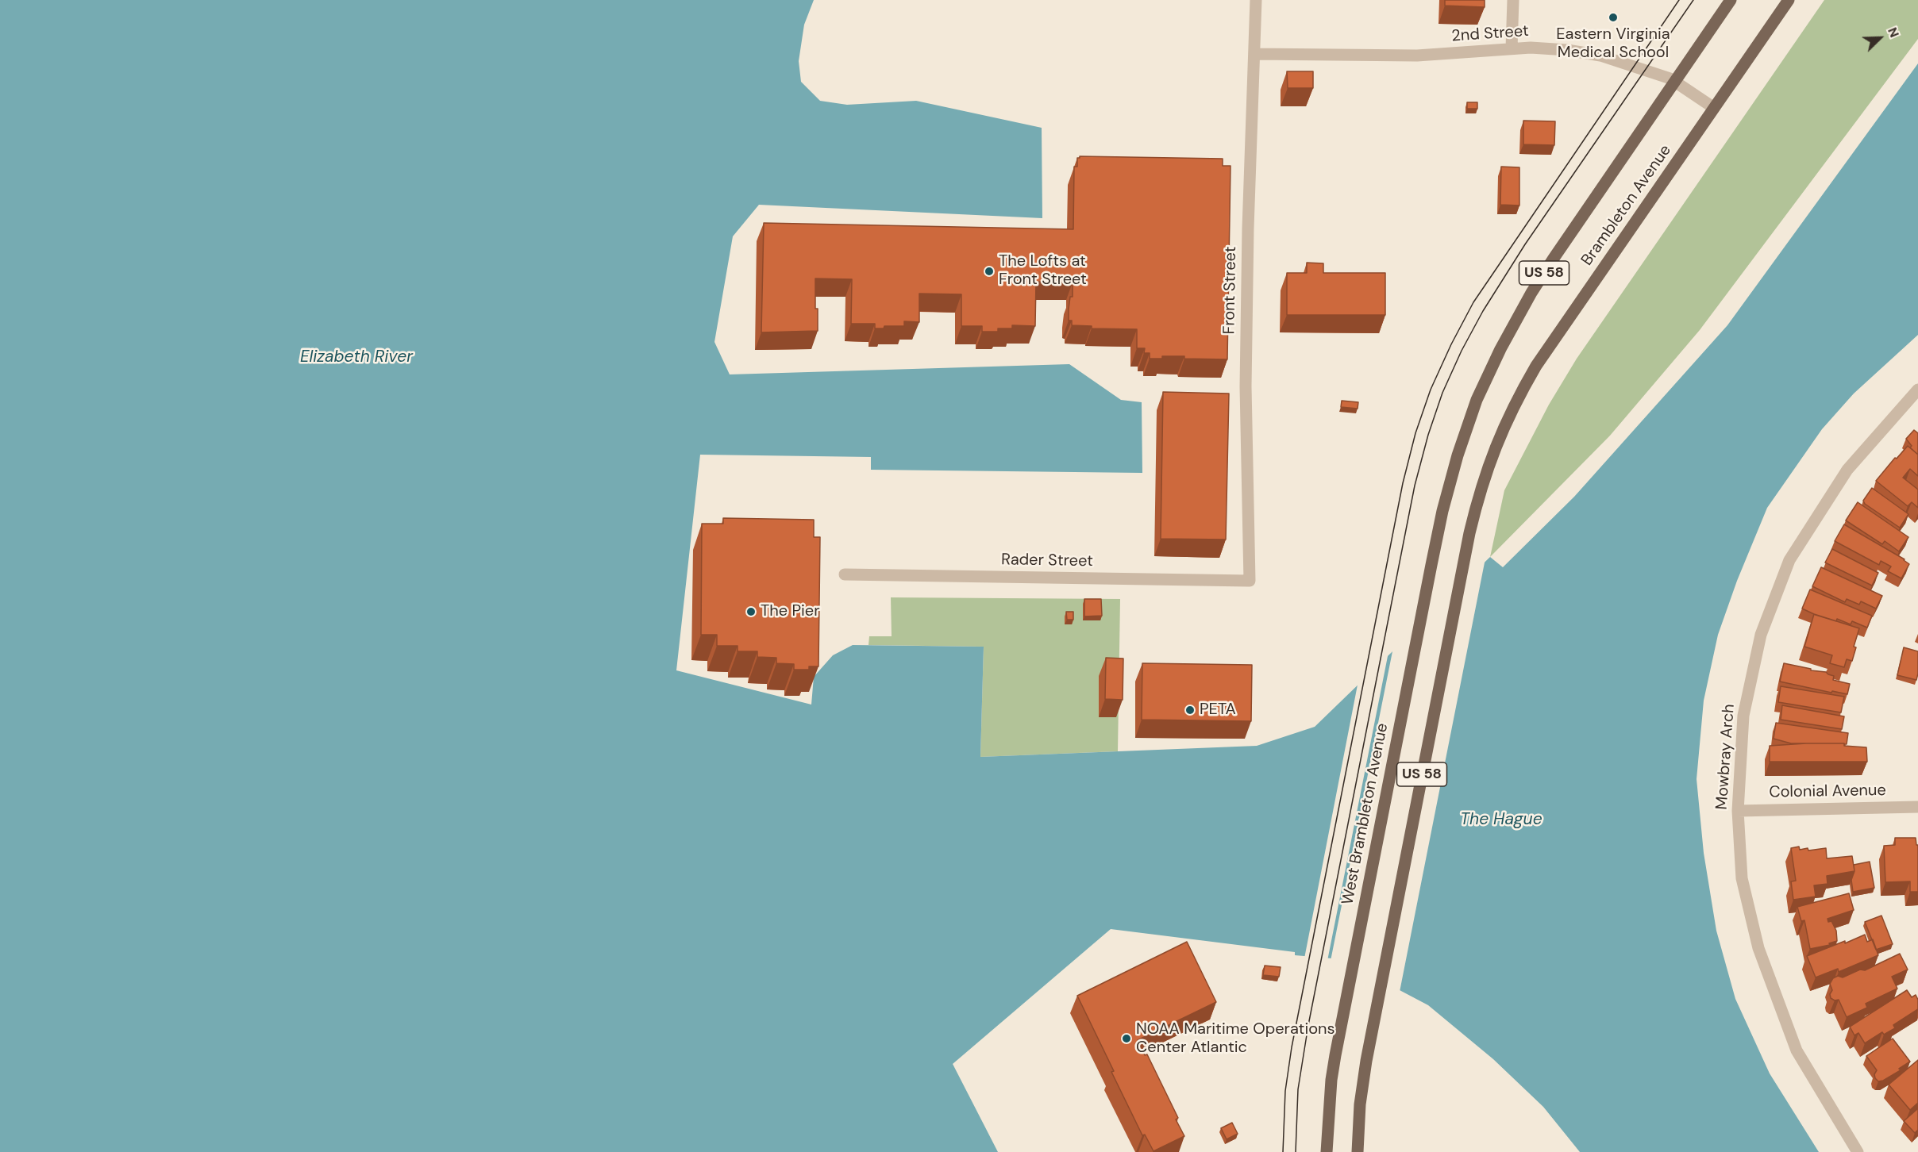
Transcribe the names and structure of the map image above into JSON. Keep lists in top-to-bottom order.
{
  "streets": {
    "main road": ["Brambleton Avenue", "US 58", "West Brambleton Avenue"],
    "street": [
      "2nd Street",
      "Front Street",
      "Rader Street",
      "Mowbray Arch",
      "Colonial Avenue"
    ]
  },
  "crossings": [
    ["2nd Street", "Brambleton Avenue"],
    ["2nd Street", "Front Street"],
    ["Brambleton Avenue", "West Brambleton Avenue"],
    ["Front Street", "Rader Street"],
    ["Mowbray Arch", "Colonial Avenue"]
  ],
  "water": ["Elizabeth River", "The Hague"],
  "places": [
    "Eastern Virginia Medical School",
    "The Lofts at Front Street",
    "The Pier",
    "PETA",
    "NOAA Maritime Operations Center Atlantic"
  ],
  "north": "top right"
}
